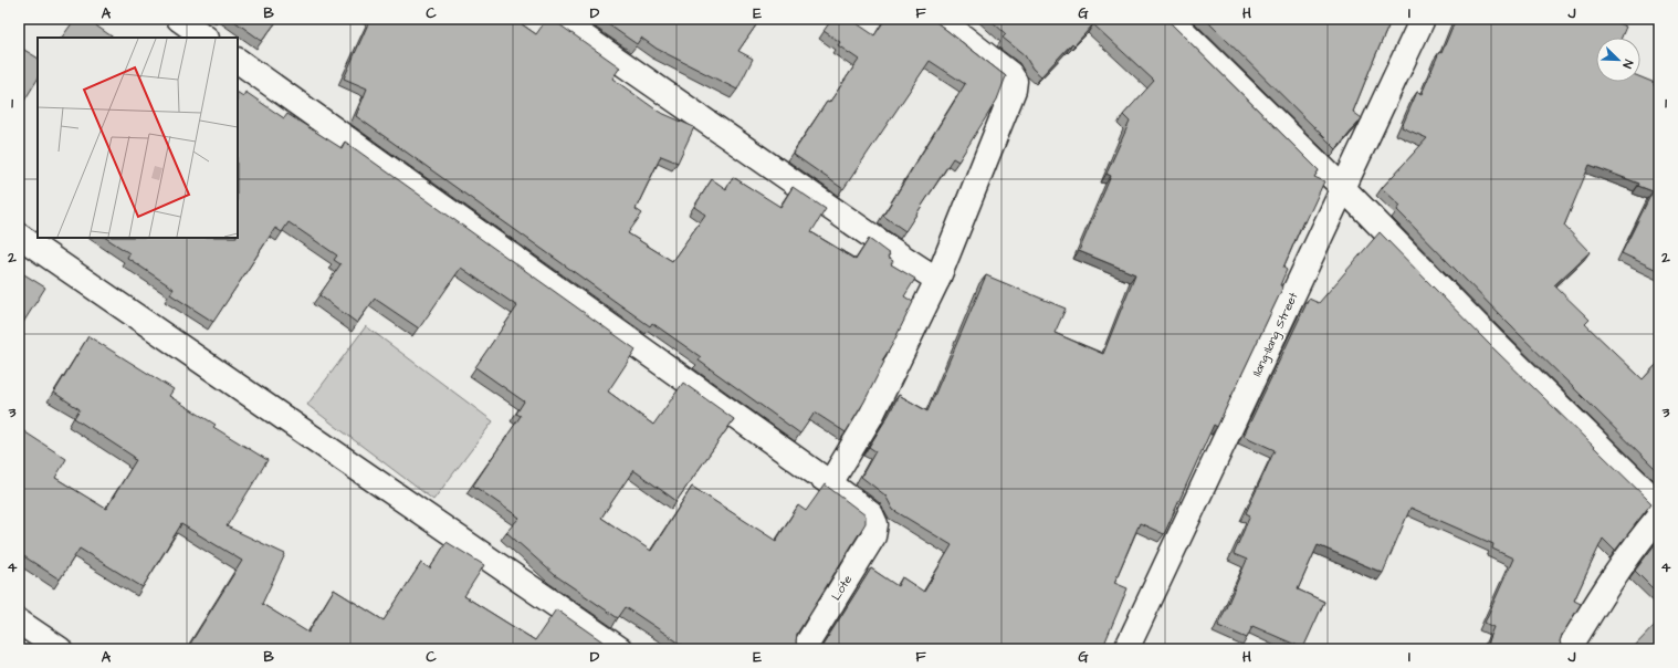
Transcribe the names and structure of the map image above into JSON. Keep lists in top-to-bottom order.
{
  "streets": {
    "main road": ["Ilang-Ilang Street", "Lote"]
  },
  "north": "bottom right",
  "grid": {
    "columns": [
      "A",
      "B",
      "C",
      "D",
      "E",
      "F",
      "G",
      "H",
      "I",
      "J"
    ],
    "rows": [
      "1",
      "2",
      "3",
      "4"
    ]
  }
}
